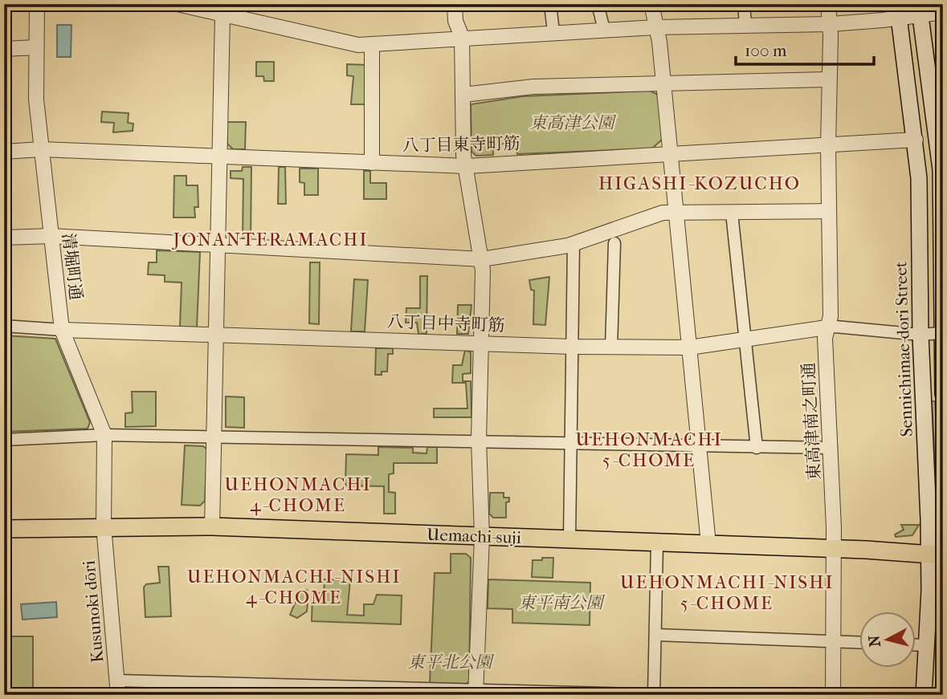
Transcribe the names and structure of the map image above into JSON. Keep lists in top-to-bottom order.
{
  "streets": {
    "main road": ["Sennichimae-dori Street", "Uemachi-suji"],
    "street": [
      "八丁目東寺町筋",
      "清堀町通",
      "八丁目中寺町筋",
      "東高津南之町通",
      "Kusunoki dōri"
    ]
  },
  "crossings": [
    ["八丁目東寺町筋", "清堀町通"],
    ["八丁目東寺町筋", "Sennichimae-dori Street"],
    ["八丁目東寺町筋", "東高津南之町通"],
    ["清堀町通", "八丁目中寺町筋"],
    ["清堀町通", "Uemachi-suji"],
    ["清堀町通", "Kusunoki dōri"],
    ["八丁目中寺町筋", "東高津南之町通"],
    ["Sennichimae-dori Street", "Uemachi-suji"],
    ["東高津南之町通", "Uemachi-suji"],
    ["Uemachi-suji", "Kusunoki dōri"]
  ],
  "districts": [
    "HIGASHI-KOZUCHO",
    "JONANTERAMACHI",
    "UEHONMACHI 5-CHOME",
    "UEHONMACHI 4-CHOME",
    "UEHONMACHI-NISHI 4-CHOME",
    "UEHONMACHI-NISHI 5-CHOME"
  ],
  "parks": ["東高津公園", "東平南公園", "東平北公園"],
  "scale_bar": "100 m",
  "north": "left"
}
